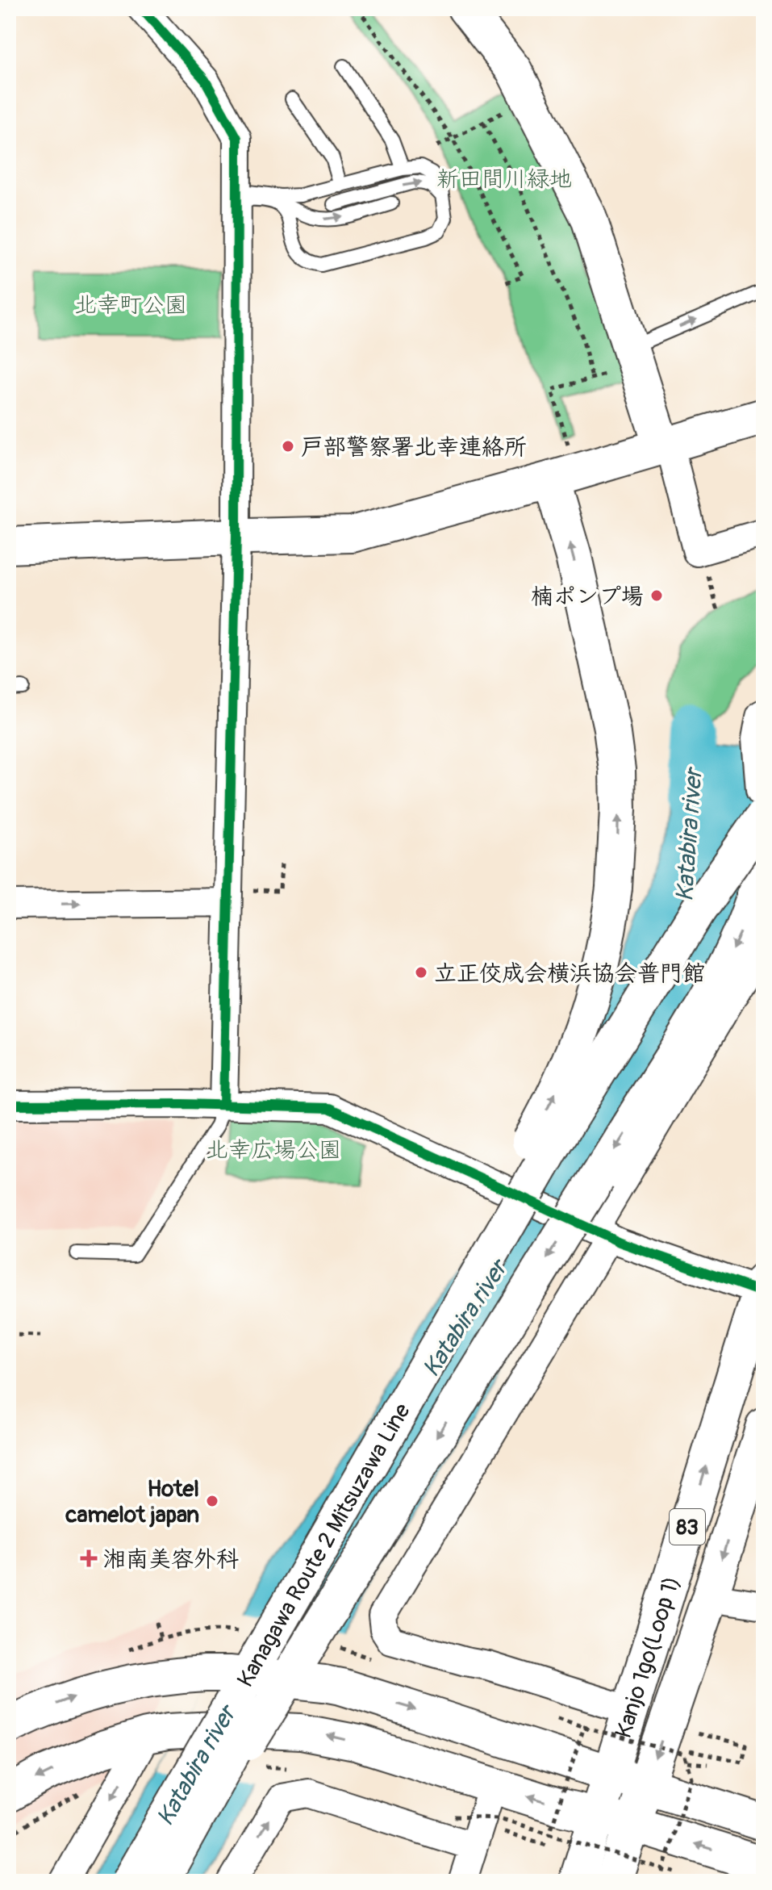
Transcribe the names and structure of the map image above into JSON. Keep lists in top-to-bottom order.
{
  "streets": {
    "main road": ["83", "Kanagawa Route 2 Mitsuzawa Line", "Kanjo 1go(Loop 1)"]
  },
  "crossings": [
    ["83", "Kanjo 1go(Loop 1)"]
  ],
  "water": ["Katabira river"],
  "parks": ["新田間川緑地", "北幸町公園", "北幸広場公園"],
  "places": {
    "other": [
      "戸部警察署北幸連絡所",
      "楠ポンプ場",
      "立正佼成会横浜協会普門館",
      "Hotel camelot japan"
    ],
    "health": ["湘南美容外科"]
  }
}
